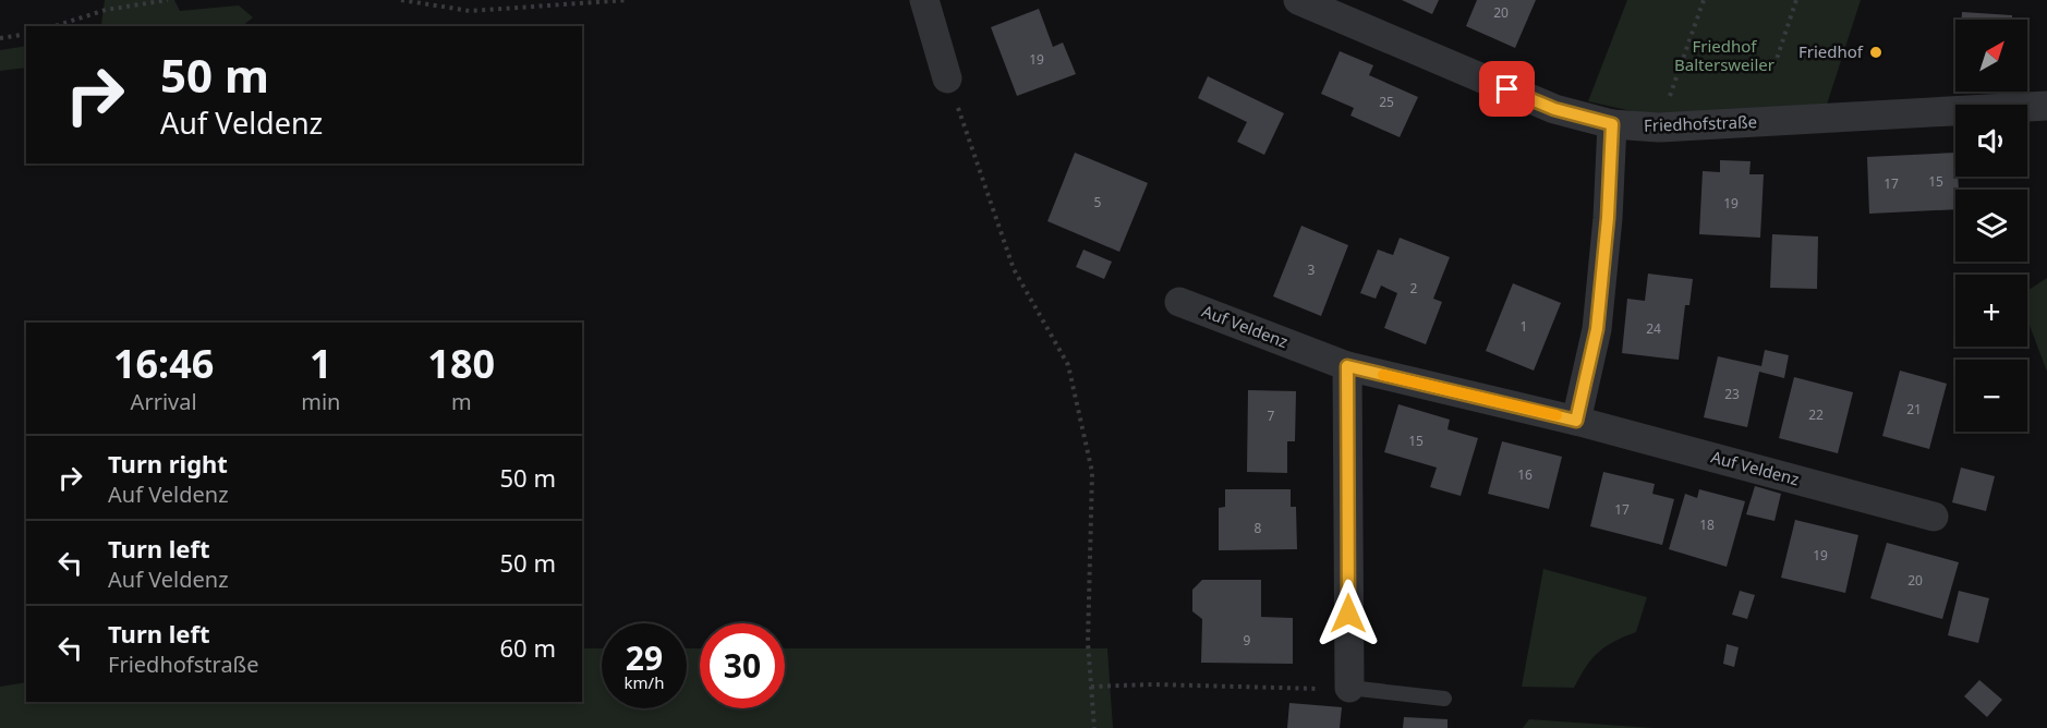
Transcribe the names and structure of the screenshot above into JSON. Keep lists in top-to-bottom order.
{
  "streets": {
    "street": ["Friedhofstraße", "Auf Veldenz"]
  },
  "parks": ["Friedhof Baltersweiler"],
  "places": ["Friedhof"],
  "house_numbers": [
    "20",
    "19",
    "25",
    "15",
    "17",
    "5",
    "19",
    "3",
    "2",
    "1",
    "24",
    "23",
    "21",
    "22",
    "7",
    "15",
    "16",
    "17",
    "18",
    "8",
    "19",
    "20",
    "9"
  ],
  "north": "top right",
  "page": {
    "map_buttons": ["+", "−"],
    "turn": ["50 m", "Auf Veldenz"],
    "eta": [
      "16:46",
      "Arrival",
      "1",
      "min",
      "180",
      "m"
    ],
    "list": [
      {
        "name": "Turn right",
        "note": "Auf Veldenz",
        "value": "50 m"
      },
      {
        "name": "Turn left",
        "note": "Auf Veldenz",
        "value": "50 m"
      },
      {
        "name": "Turn left",
        "note": "Friedhofstraße",
        "value": "60 m"
      }
    ],
    "speed": "29 km/h",
    "limit": "30"
  }
}
